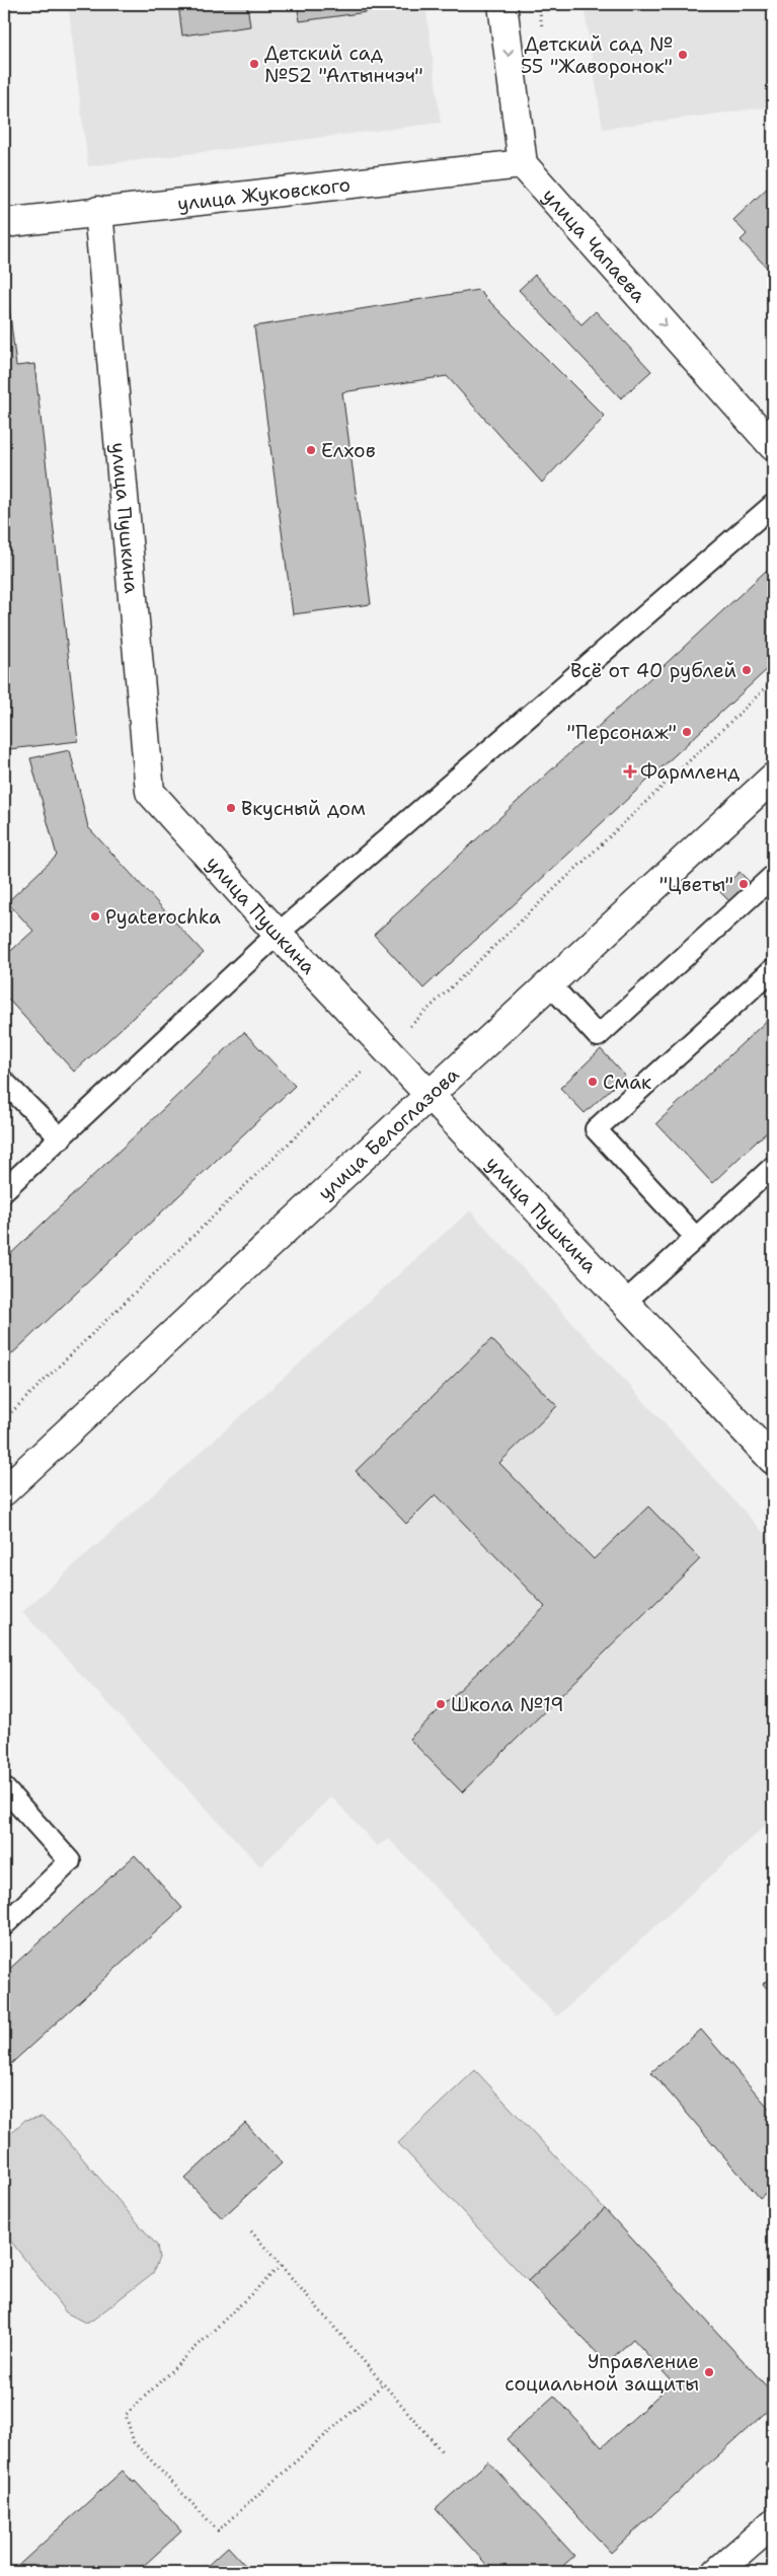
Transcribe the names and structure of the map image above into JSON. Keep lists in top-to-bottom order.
{
  "streets": {
    "street": [
      "улица Жуковского",
      "улица Чапаева",
      "улица Пушкина",
      "улица Белоглазова"
    ]
  },
  "crossings": [
    ["улица Жуковского", "улица Чапаева"],
    ["улица Жуковского", "улица Пушкина"],
    ["улица Пушкина", "улица Белоглазова"]
  ],
  "one_way": ["улица Чапаева"],
  "places": {
    "other": [
      "Детский сад № 55 \"Жаворонок\"",
      "Детский сад №52 \"Алтынчэч\"",
      "Елхов",
      "Всё от 40 рублей",
      "\"Персонаж\"",
      "Вкусный дом",
      "\"Цветы\"",
      "Pyaterochka",
      "Смак",
      "Школа №19",
      "Управление социальной защиты"
    ],
    "health": ["Фармленд"]
  }
}
